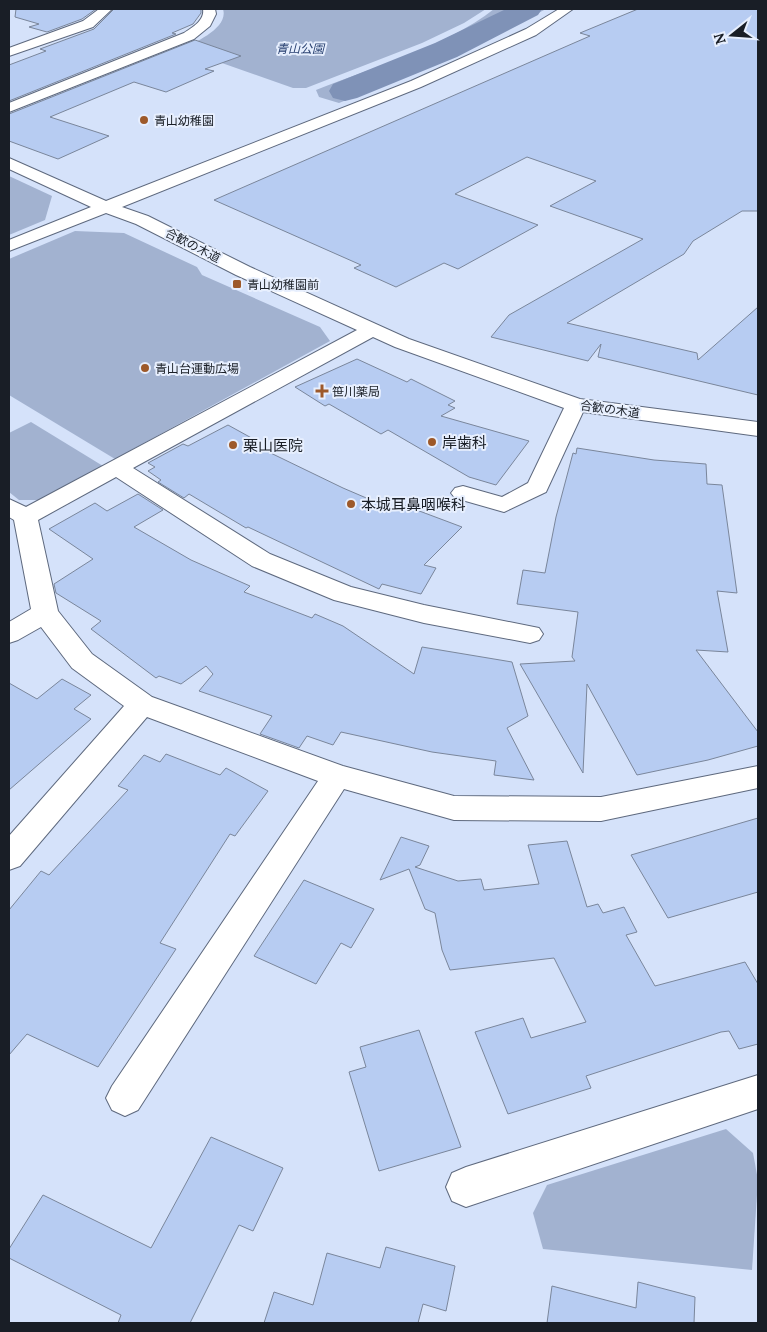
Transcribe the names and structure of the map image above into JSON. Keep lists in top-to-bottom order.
{
  "streets": {
    "street": ["合歓の木道"]
  },
  "parks": ["青山公園"],
  "places": {
    "other": [
      "青山幼稚園",
      "青山台運動広場",
      "岸歯科",
      "栗山医院",
      "本城耳鼻咽喉科"
    ],
    "transit": ["青山幼稚園前"],
    "health": ["笹川薬局"]
  },
  "north": "left"
}
